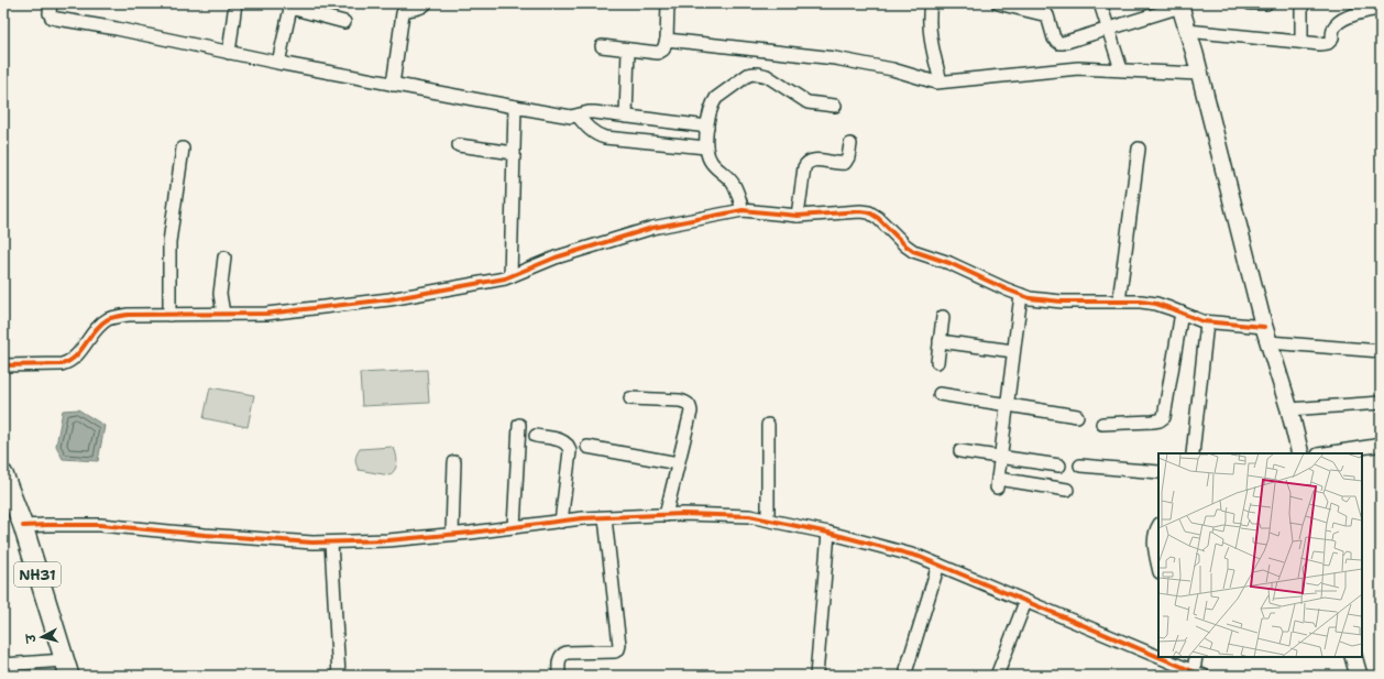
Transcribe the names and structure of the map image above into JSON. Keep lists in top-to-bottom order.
{
  "streets": {
    "highway": ["NH31"]
  },
  "north": "left"
}
